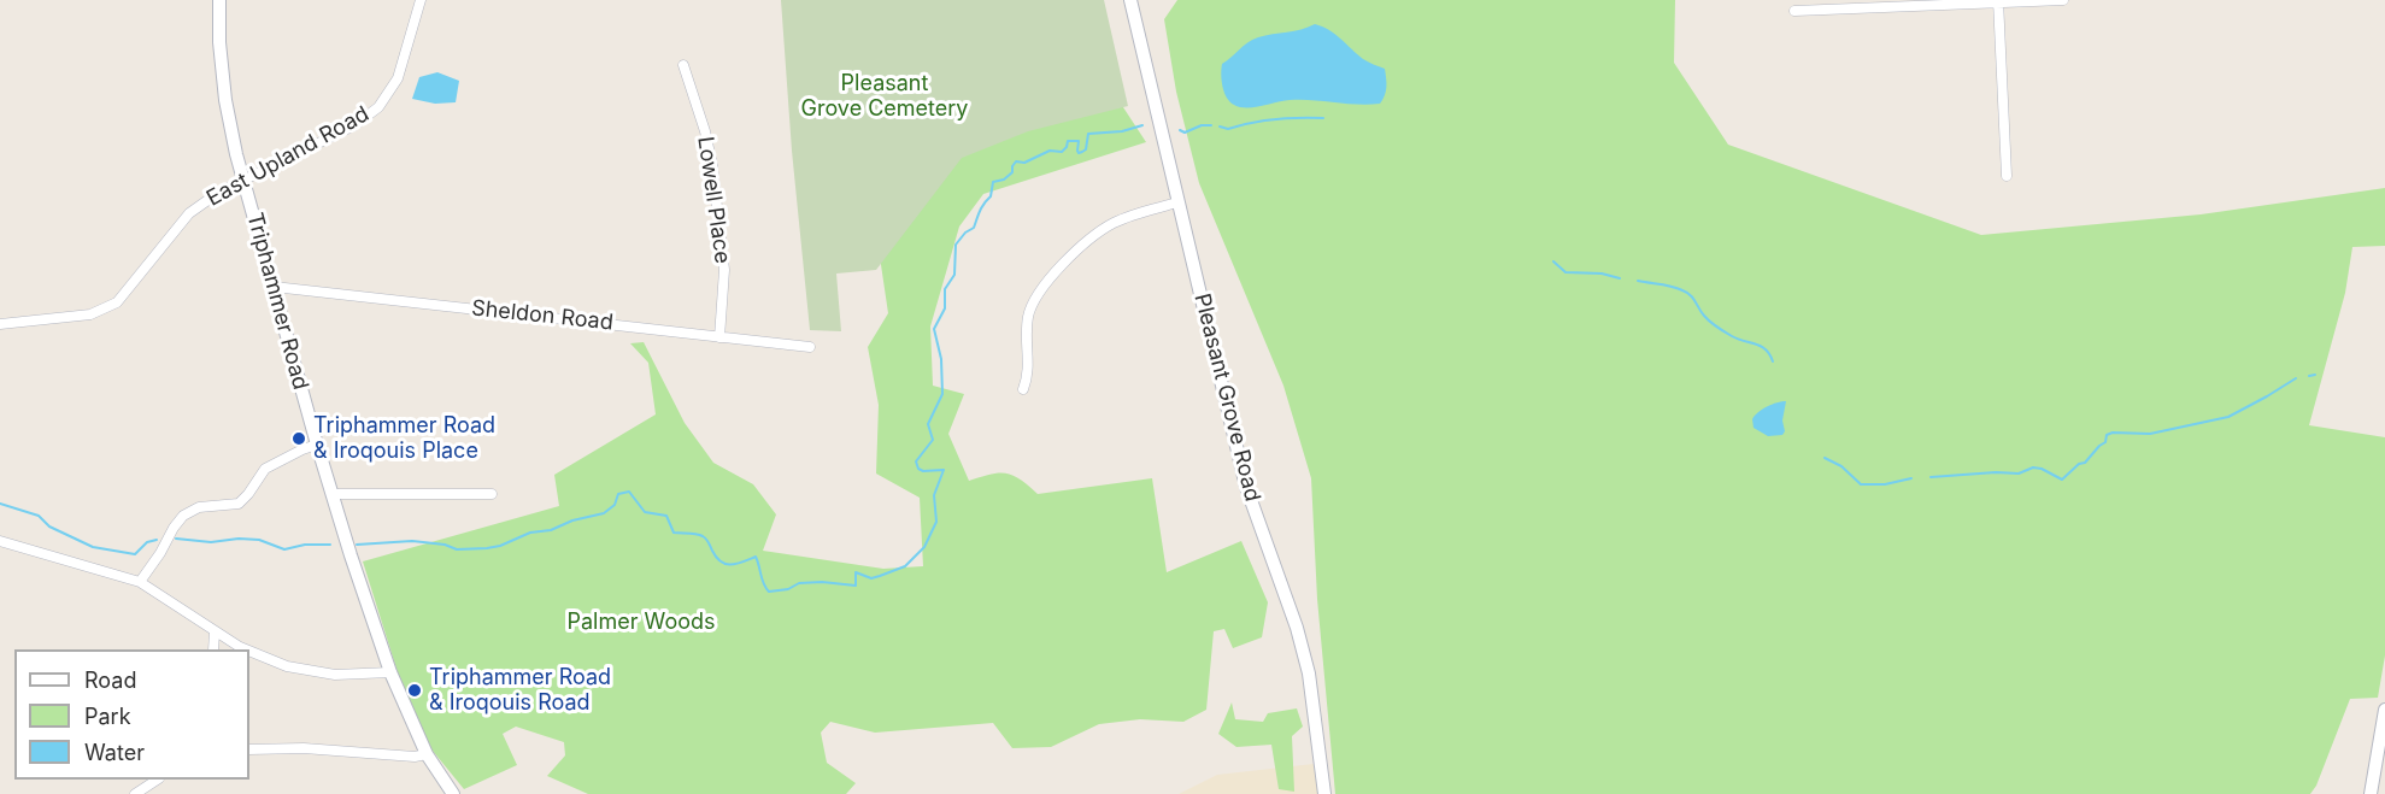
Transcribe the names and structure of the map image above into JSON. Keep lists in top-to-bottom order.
{
  "streets": {
    "street": [
      "East Upland Road",
      "Lowell Place",
      "Triphammer Road",
      "Sheldon Road",
      "Pleasant Grove Road"
    ]
  },
  "crossings": [
    ["East Upland Road", "Triphammer Road"],
    ["Lowell Place", "Sheldon Road"],
    ["Triphammer Road", "Sheldon Road"]
  ],
  "parks": ["Pleasant Grove Cemetery", "Palmer Woods"],
  "places": ["Triphammer Road & Iroqouis Place", "Triphammer Road & Iroqouis Road"],
  "legend": ["Road", "Park", "Water"]
}
